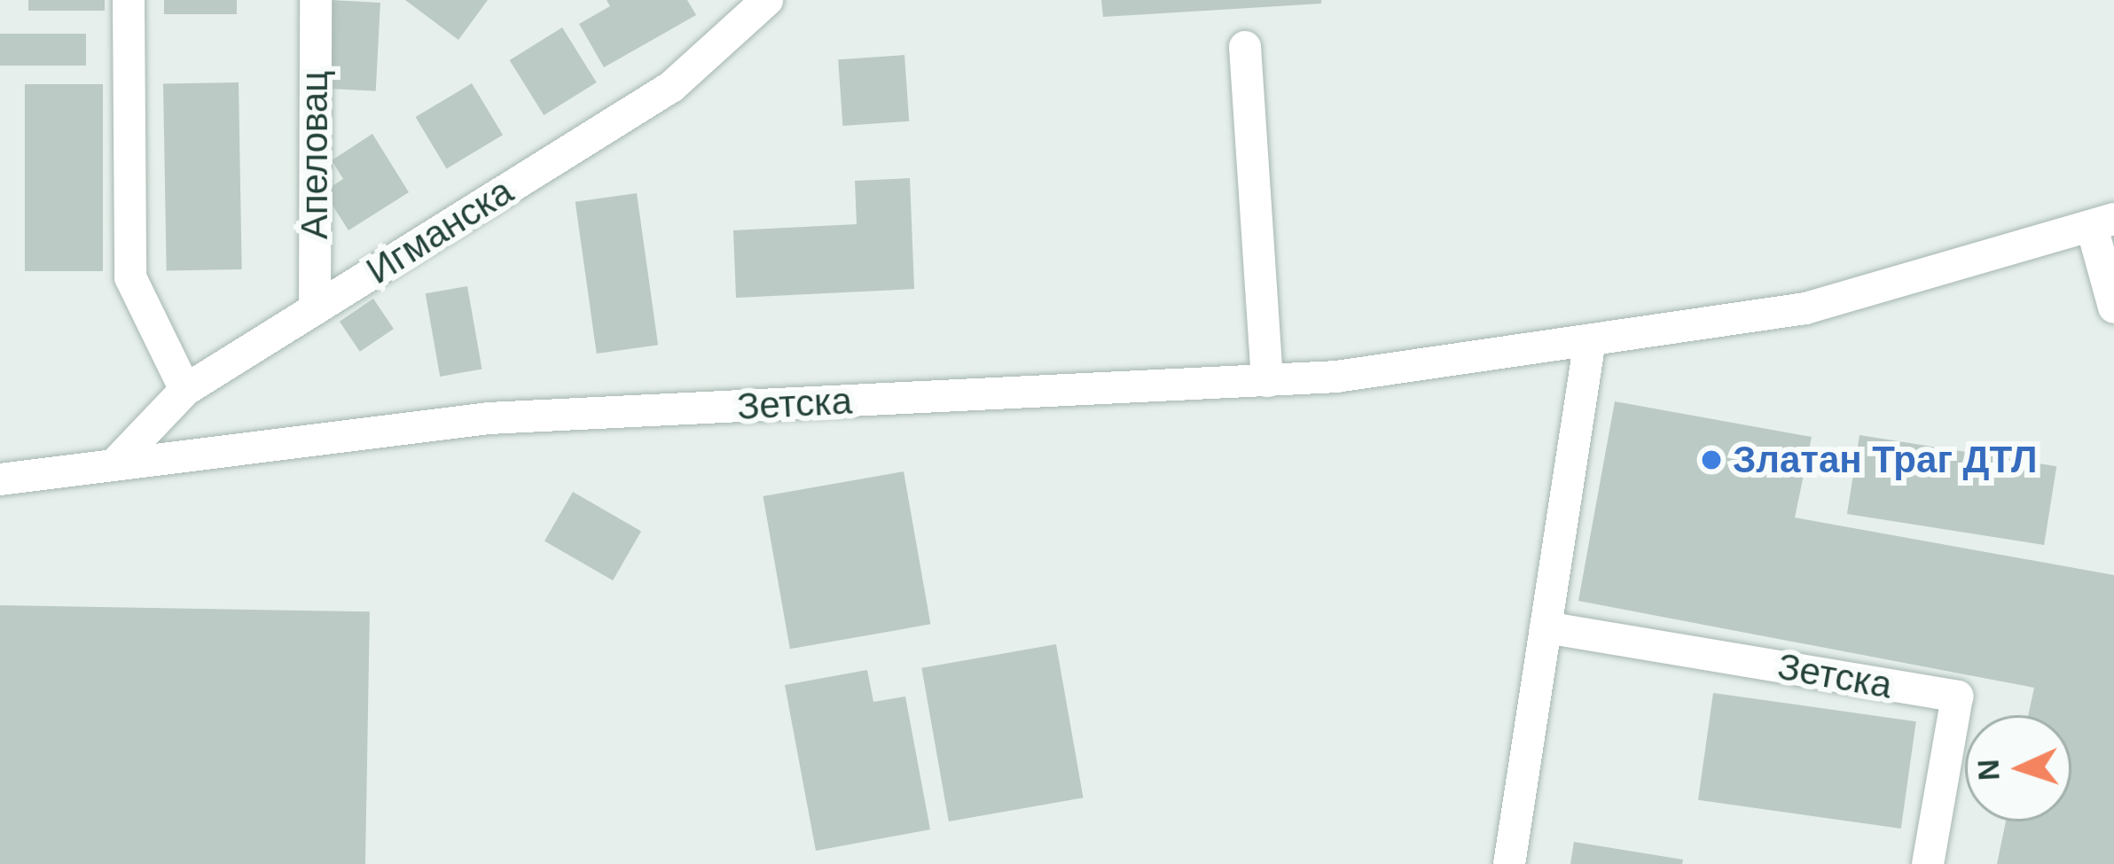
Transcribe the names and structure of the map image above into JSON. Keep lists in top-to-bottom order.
{
  "streets": {
    "street": ["Апеловац", "Игманска", "Зетска"]
  },
  "crossings": [
    ["Апеловац", "Игманска"],
    ["Игманска", "Зетска"]
  ],
  "places": ["Златан Траг ДТЛ"],
  "north": "left"
}
